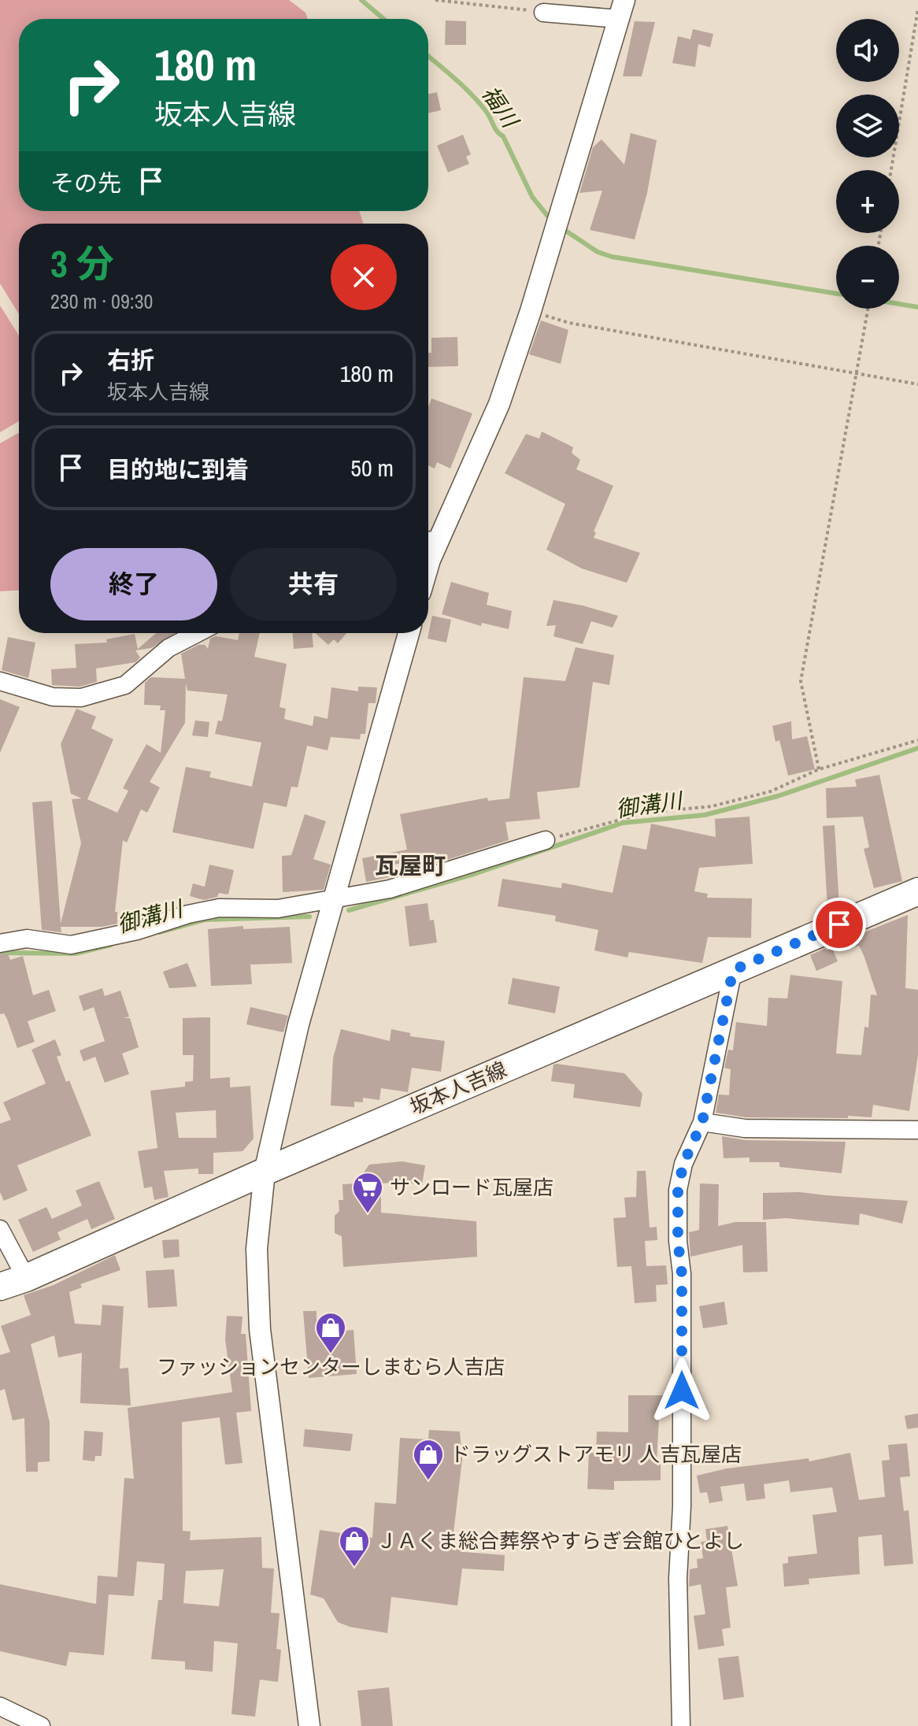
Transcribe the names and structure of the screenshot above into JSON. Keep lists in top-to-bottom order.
{
  "streets": {
    "main road": ["坂本人吉線"]
  },
  "districts": ["瓦屋町"],
  "water": ["福川", "御溝川"],
  "places": {
    "supermarket": ["サンロード瓦屋店"],
    "shop": ["ファッションセンターしまむら人吉店", "ドラッグストアモリ 人吉瓦屋店", "ＪＡくま総合葬祭やすらぎ会館ひとよし"]
  },
  "page": {
    "map_buttons": ["+", "−"],
    "turn": ["180 m", "坂本人吉線"],
    "then": "その先",
    "heading": ["3 分", "230 m · 09:30"],
    "list": [
      {
        "name": "右折",
        "note": "坂本人吉線",
        "value": "180 m"
      },
      {
        "name": "目的地に到着",
        "value": "50 m"
      }
    ],
    "buttons": ["終了", "共有"]
  }
}
